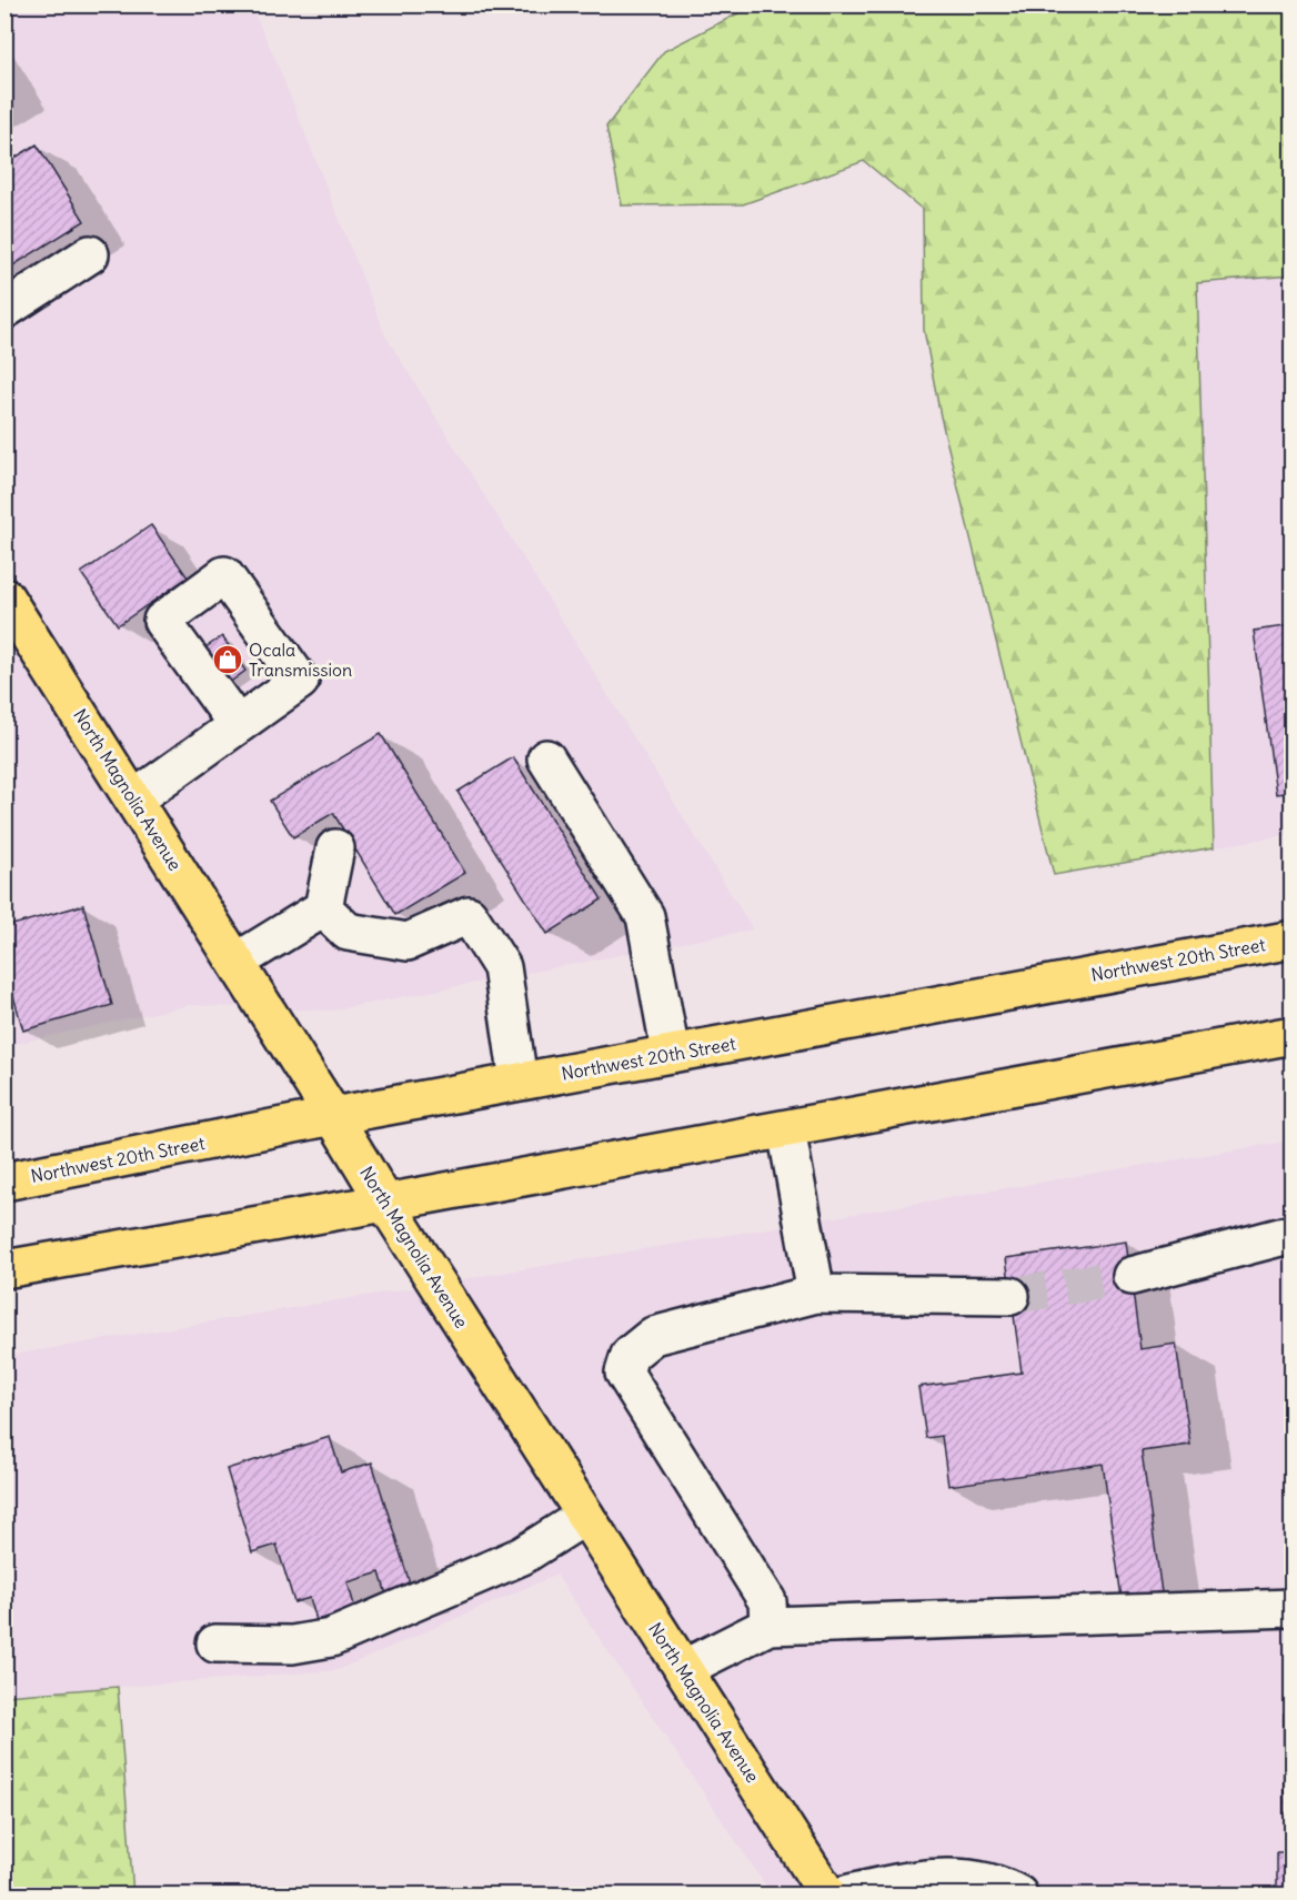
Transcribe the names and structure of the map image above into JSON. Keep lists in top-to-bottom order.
{
  "streets": {
    "main road": ["North Magnolia Avenue", "Northwest 20th Street"]
  },
  "crossings": [
    ["North Magnolia Avenue", "Northwest 20th Street"]
  ],
  "places": {
    "shop": ["Ocala Transmission"]
  }
}
